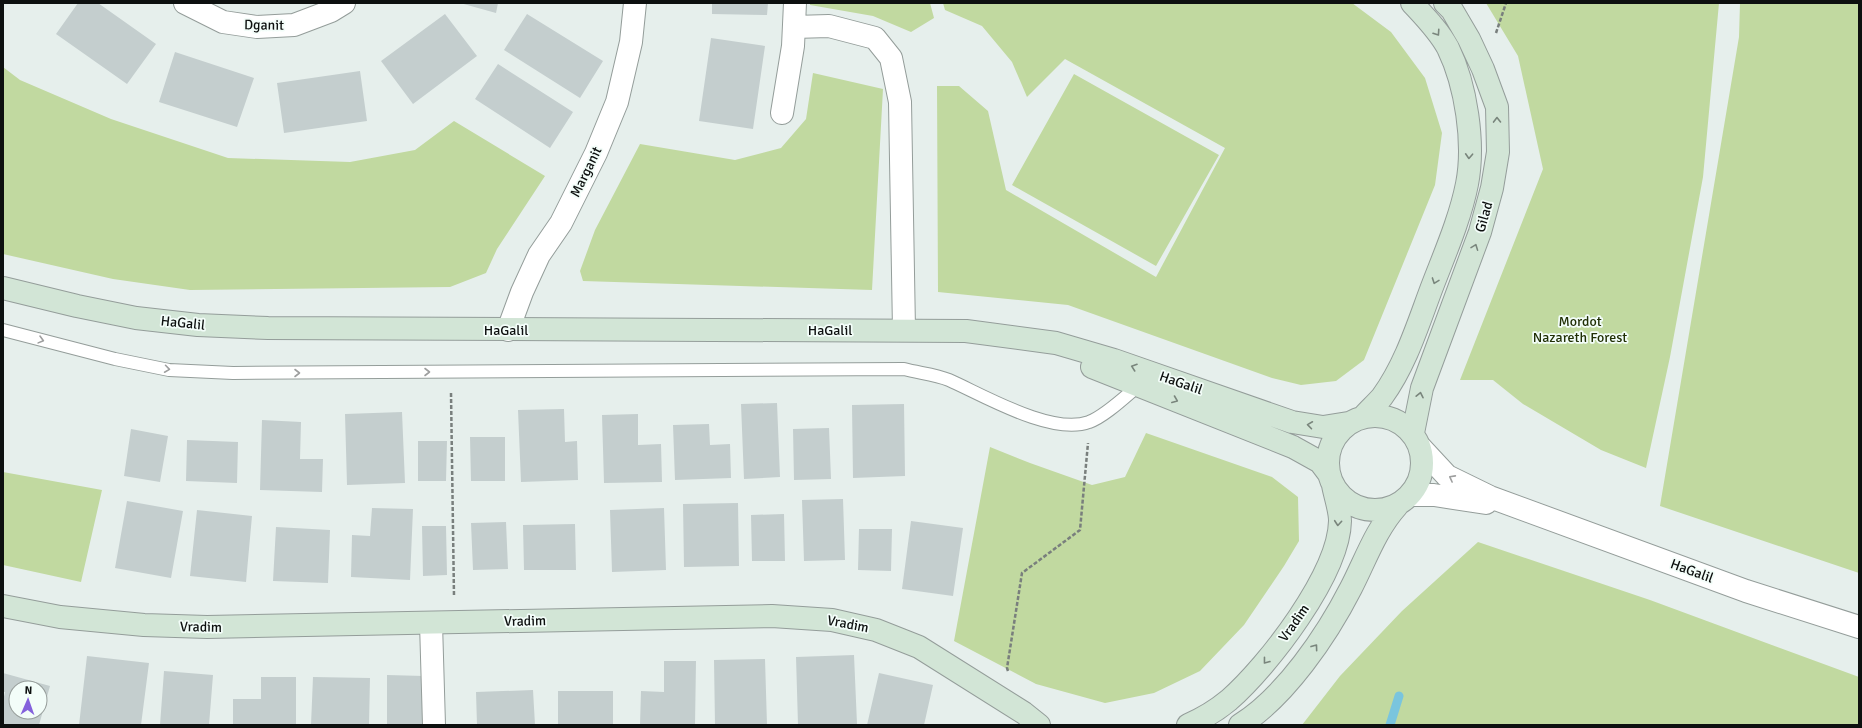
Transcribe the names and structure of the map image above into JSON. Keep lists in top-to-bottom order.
{
  "streets": {
    "street": [
      "Dganit",
      "Marganit",
      "Gilad",
      "HaGalil",
      "Vradim"
    ]
  },
  "crossings": [
    ["Marganit", "HaGalil"],
    ["Gilad", "HaGalil"],
    ["Gilad", "Vradim"],
    ["HaGalil", "Vradim"]
  ],
  "parks": ["Mordot Nazareth Forest"],
  "north": "top"
}
